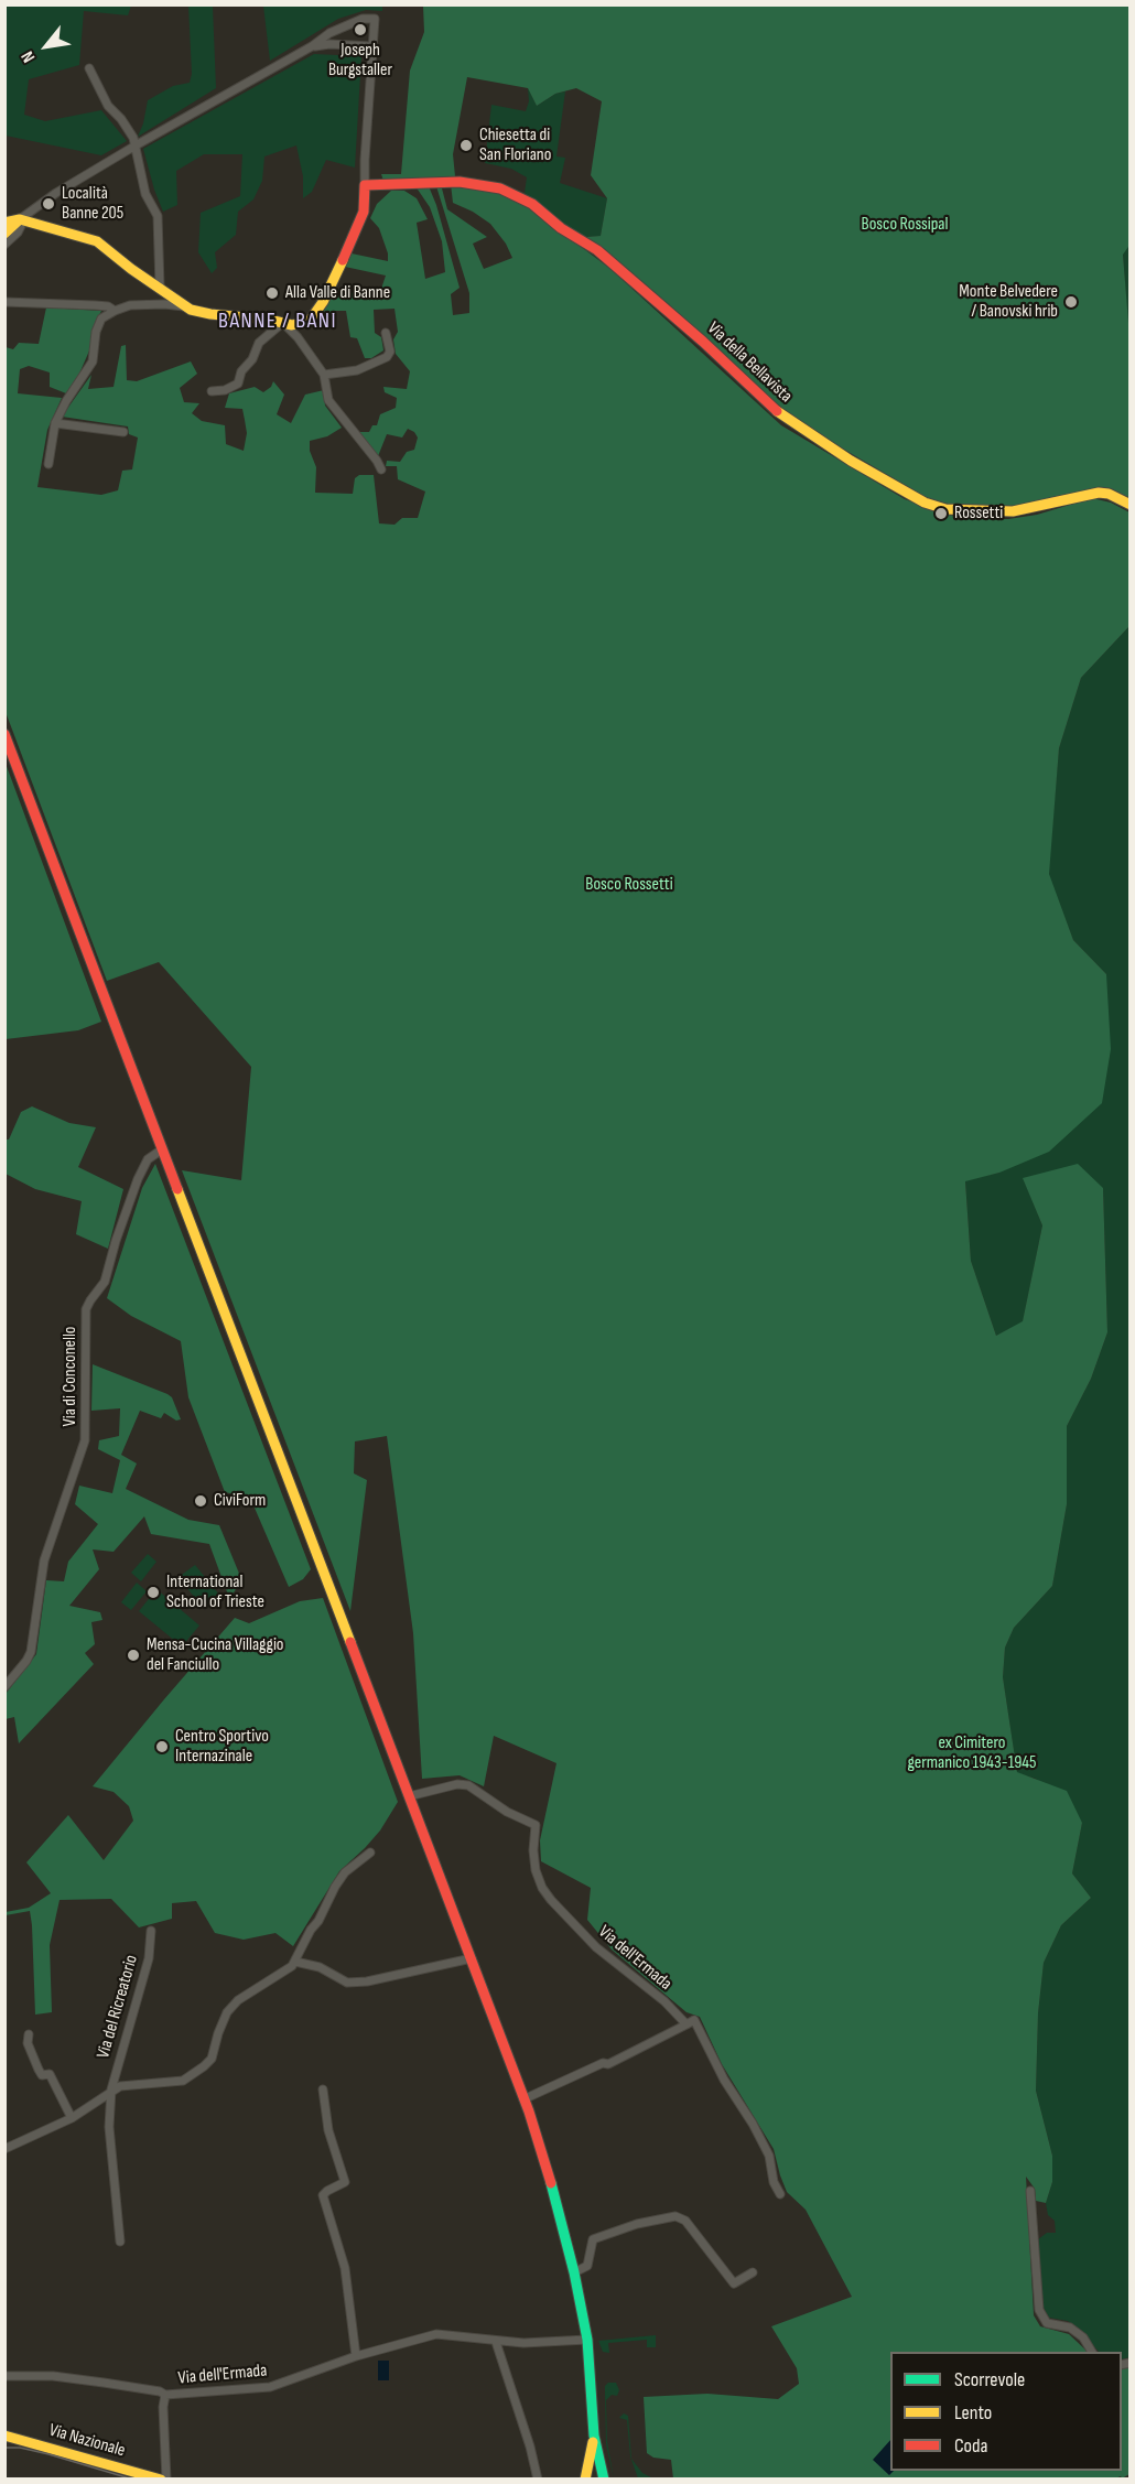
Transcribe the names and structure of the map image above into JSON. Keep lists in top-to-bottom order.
{
  "streets": {
    "main road": ["Via della Bellavista", "Via Nazionale"],
    "street": ["Via di Conconello", "Via dell'Ermada", "Via del Ricreatorio"]
  },
  "districts": ["BANNE / BANI"],
  "parks": ["Bosco Rossipal", "Bosco Rossetti", "ex Cimitero germanico 1943-1945"],
  "places": [
    "Joseph Burgstaller",
    "Chiesetta di San Floriano",
    "Località Banne 205",
    "Alla Valle di Banne",
    "Monte Belvedere / Banovski hrib",
    "Rossetti",
    "CiviForm",
    "International School of Trieste",
    "Mensa-Cucina Villaggio del Fanciullo",
    "Centro Sportivo Internazinale"
  ],
  "legend": ["Scorrevole", "Lento", "Coda"],
  "north": "bottom left"
}
